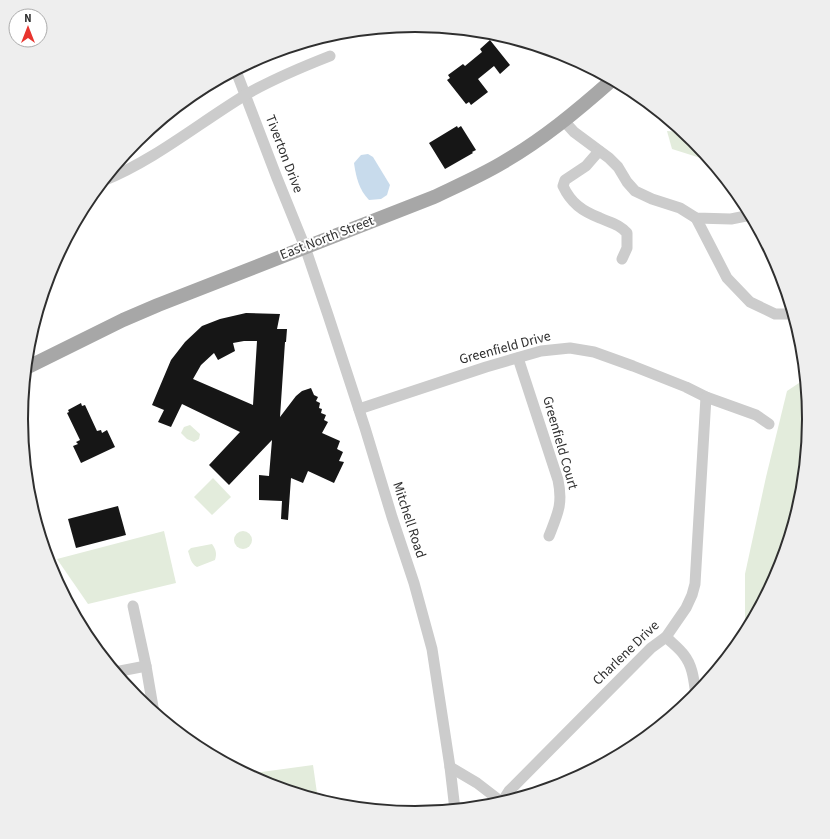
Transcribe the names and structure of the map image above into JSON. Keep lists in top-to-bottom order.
{
  "streets": {
    "main road": ["East North Street"],
    "street": [
      "Tiverton Drive",
      "Greenfield Drive",
      "Greenfield Court",
      "Mitchell Road",
      "Charlene Drive"
    ]
  },
  "crossings": [
    ["Tiverton Drive", "East North Street"],
    ["Tiverton Drive", "Mitchell Road"],
    ["East North Street", "Mitchell Road"],
    ["Greenfield Drive", "Greenfield Court"],
    ["Greenfield Drive", "Mitchell Road"],
    ["Greenfield Drive", "Charlene Drive"]
  ],
  "north": "top"
}
